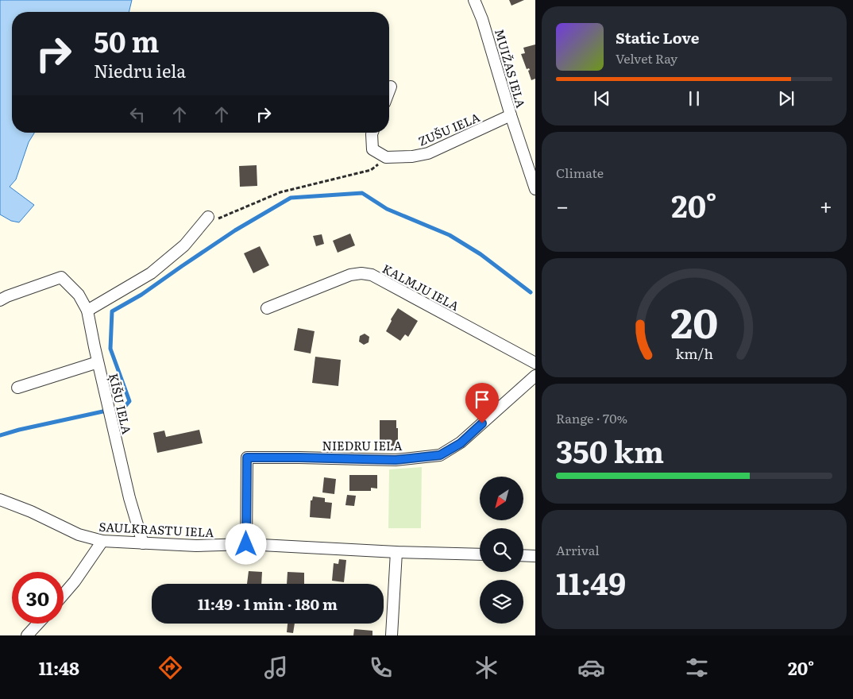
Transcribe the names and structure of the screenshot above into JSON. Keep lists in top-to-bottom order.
{
  "streets": {
    "street": [
      "MUIŽAS IELA",
      "ZUŠU IELA",
      "KALMJU IELA",
      "ĶĪŠU IELA",
      "NIEDRU IELA",
      "SAULKRASTU IELA"
    ]
  },
  "crossings": [
    ["MUIŽAS IELA", "ZUŠU IELA"],
    ["ĶĪŠU IELA", "SAULKRASTU IELA"],
    ["NIEDRU IELA", "SAULKRASTU IELA"]
  ],
  "north": "bottom left",
  "page": {
    "turn": ["50 m", "Niedru iela"],
    "song": ["Static Love", "Velvet Ray"],
    "tile": [
      "Climate",
      ["Range · 70%", "350 km"],
      ["Arrival", "11:49"]
    ],
    "heat": ["−", "20°", "+"],
    "limit": "30",
    "trip": "11:49 · 1 min · 180 m",
    "tabs": ["11:48", "20°"],
    "gauge": ["20", "km/h"]
  }
}
